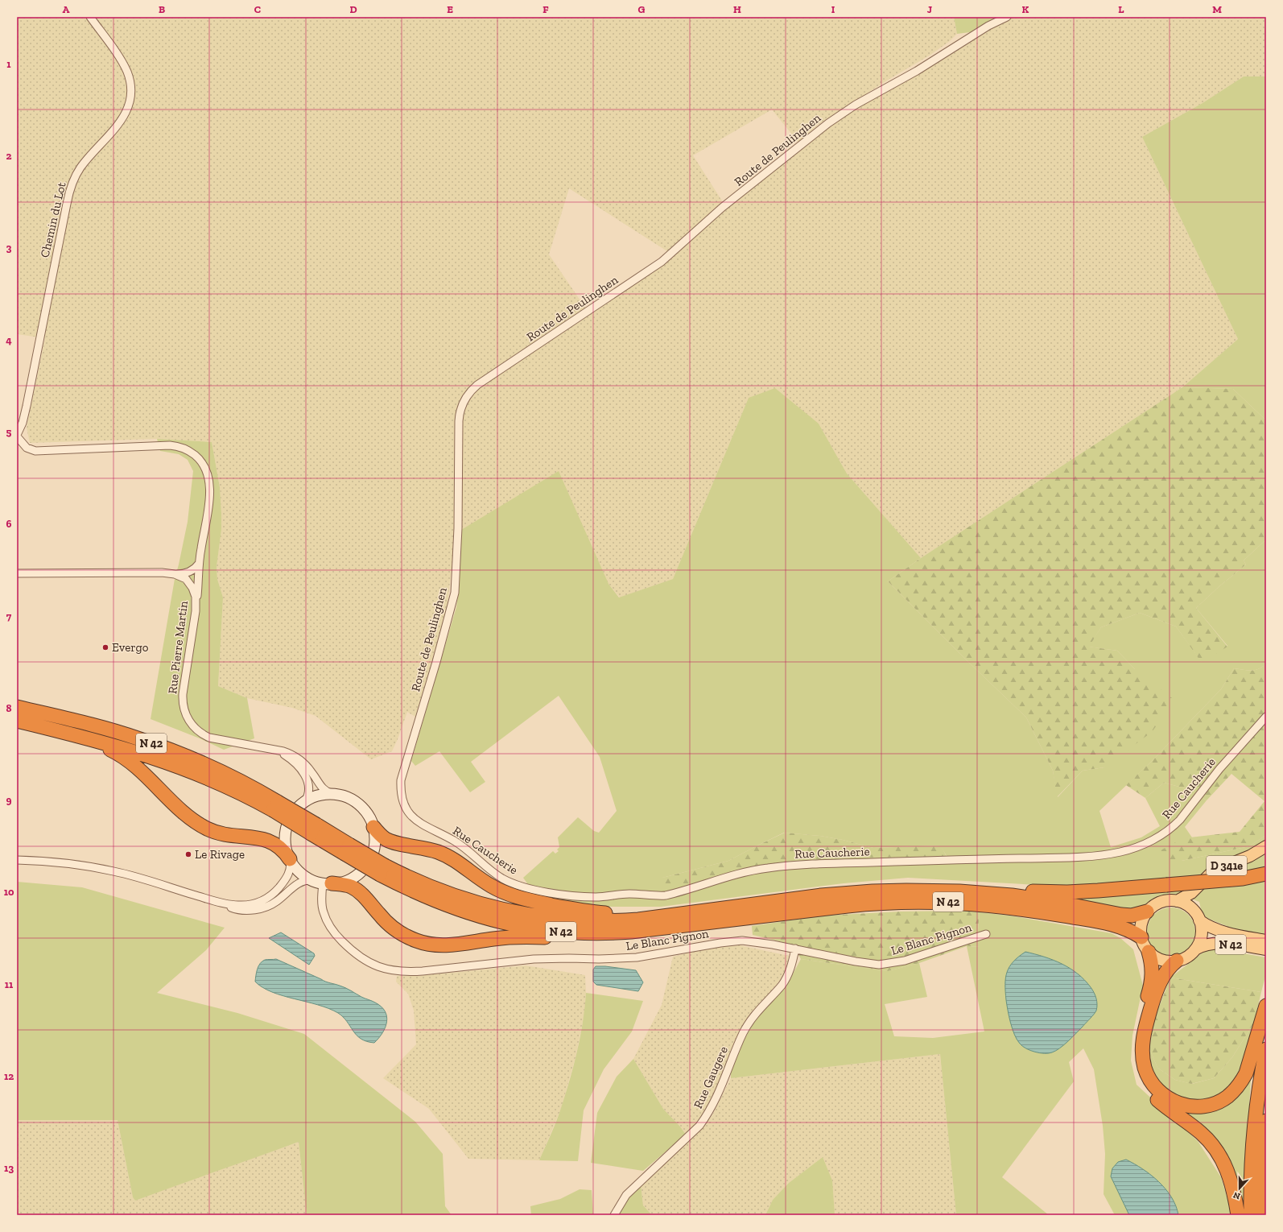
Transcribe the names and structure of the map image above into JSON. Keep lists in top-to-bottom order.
{
  "streets": {
    "highway": ["N 42"],
    "main road": ["D 341e"],
    "street": [
      "Route de Peulinghen",
      "Chemin du Lot",
      "Rue Pierre Martin",
      "Rue Caucherie",
      "Le Blanc Pignon",
      "Rue Gaugere"
    ]
  },
  "crossings": [
    ["Route de Peulinghen", "Rue Caucherie"],
    ["Rue Pierre Martin", "Le Blanc Pignon"],
    ["N 42", "D 341e"],
    ["Le Blanc Pignon", "Rue Gaugere"]
  ],
  "places": ["Evergo", "Le Rivage"],
  "north": "bottom",
  "grid": {
    "columns": [
      "A",
      "B",
      "C",
      "D",
      "E",
      "F",
      "G",
      "H",
      "I",
      "J",
      "K",
      "L",
      "M"
    ],
    "rows": [
      "1",
      "2",
      "3",
      "4",
      "5",
      "6",
      "7",
      "8",
      "9",
      "10",
      "11",
      "12",
      "13"
    ]
  }
}
